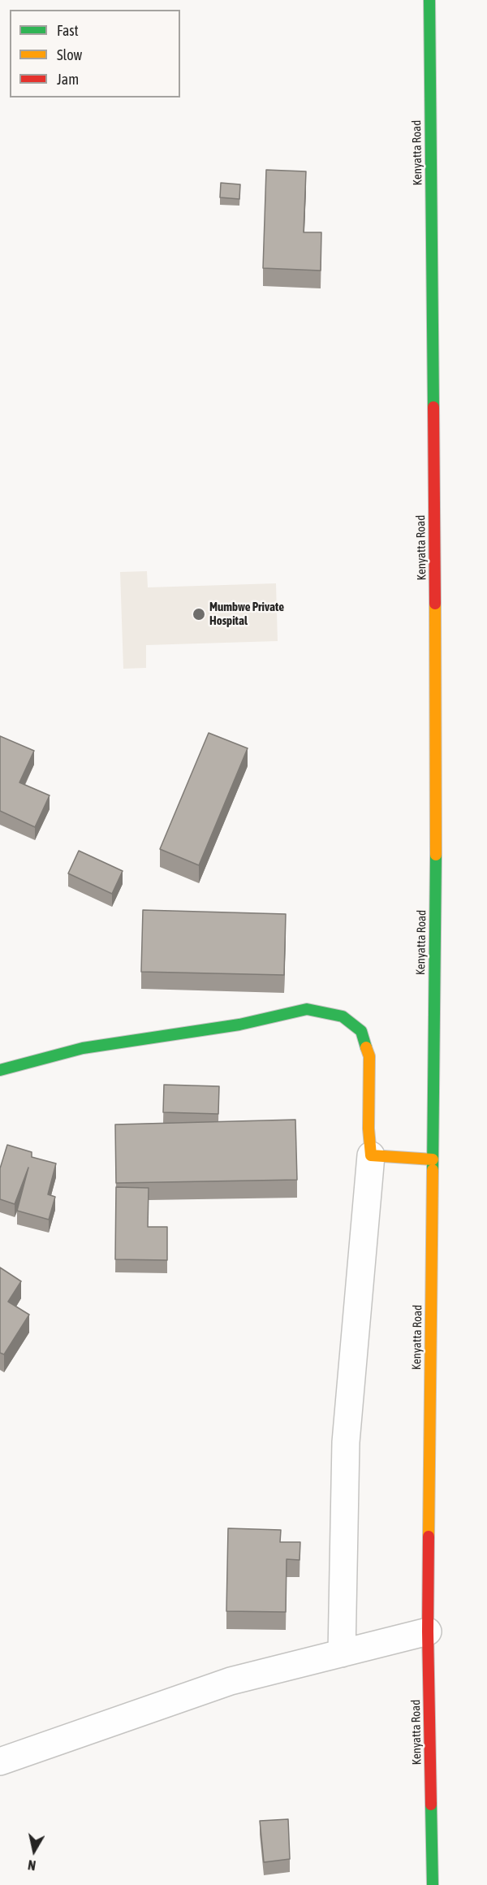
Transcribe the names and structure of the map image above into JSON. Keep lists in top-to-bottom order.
{
  "streets": {
    "street": ["Kenyatta Road"]
  },
  "places": ["Mumbwe Private Hospital"],
  "legend": ["Fast", "Slow", "Jam"],
  "north": "bottom"
}
